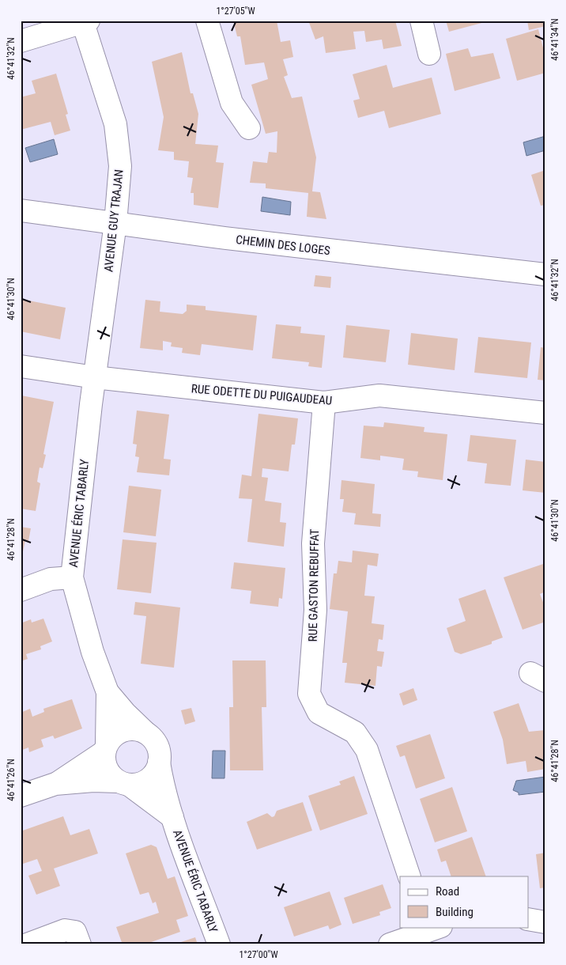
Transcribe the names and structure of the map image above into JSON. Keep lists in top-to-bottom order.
{
  "streets": {
    "street": [
      "AVENUE GUY TRAJAN",
      "CHEMIN DES LOGES",
      "RUE ODETTE DU PUIGAUDEAU",
      "AVENUE ÉRIC TABARLY",
      "RUE GASTON REBUFFAT"
    ]
  },
  "crossings": [
    ["AVENUE GUY TRAJAN", "CHEMIN DES LOGES"],
    ["AVENUE GUY TRAJAN", "RUE ODETTE DU PUIGAUDEAU"],
    ["AVENUE GUY TRAJAN", "AVENUE ÉRIC TABARLY"],
    ["RUE ODETTE DU PUIGAUDEAU", "AVENUE ÉRIC TABARLY"],
    ["RUE ODETTE DU PUIGAUDEAU", "RUE GASTON REBUFFAT"]
  ],
  "legend": ["Road", "Building"],
  "coordinates": [
    "1°27'05\"W",
    "46°41'34\"N",
    "46°41'32\"N",
    "46°41'30\"N",
    "46°41'28\"N",
    "46°41'26\"N",
    "1°27'00\"W"
  ]
}
